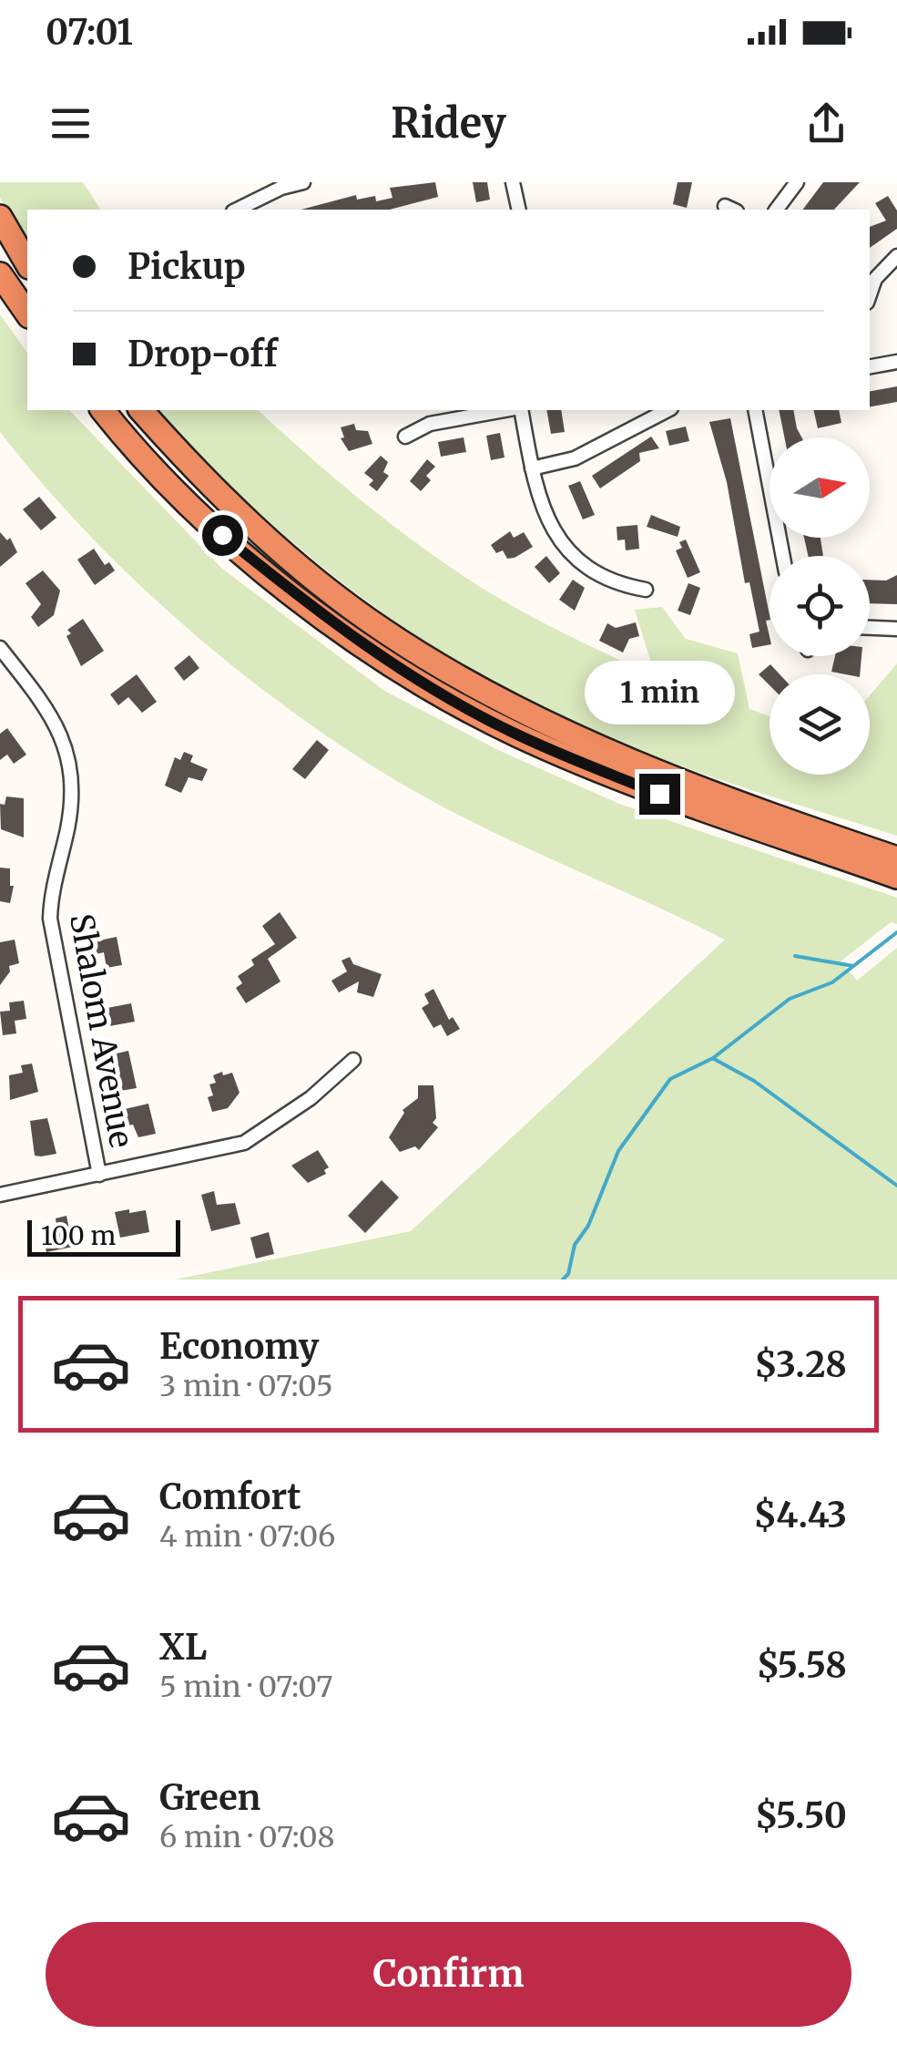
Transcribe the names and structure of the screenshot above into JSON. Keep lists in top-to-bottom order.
{
  "streets": {
    "street": ["Shalom Avenue"]
  },
  "scale_bar": "100 m",
  "north": "right",
  "page": {
    "status": "07:01",
    "header": "Ridey",
    "banner": ["Pickup", "Drop-off"],
    "bubble": "1 min",
    "scale": "100 m",
    "list": [
      {
        "name": "Economy",
        "note": "3 min · 07:05",
        "value": "$3.28"
      },
      {
        "name": "Comfort",
        "note": "4 min · 07:06",
        "value": "$4.43"
      },
      {
        "name": "XL",
        "note": "5 min · 07:07",
        "value": "$5.58"
      },
      {
        "name": "Green",
        "note": "6 min · 07:08",
        "value": "$5.50"
      }
    ],
    "buttons": "Confirm"
  }
}
